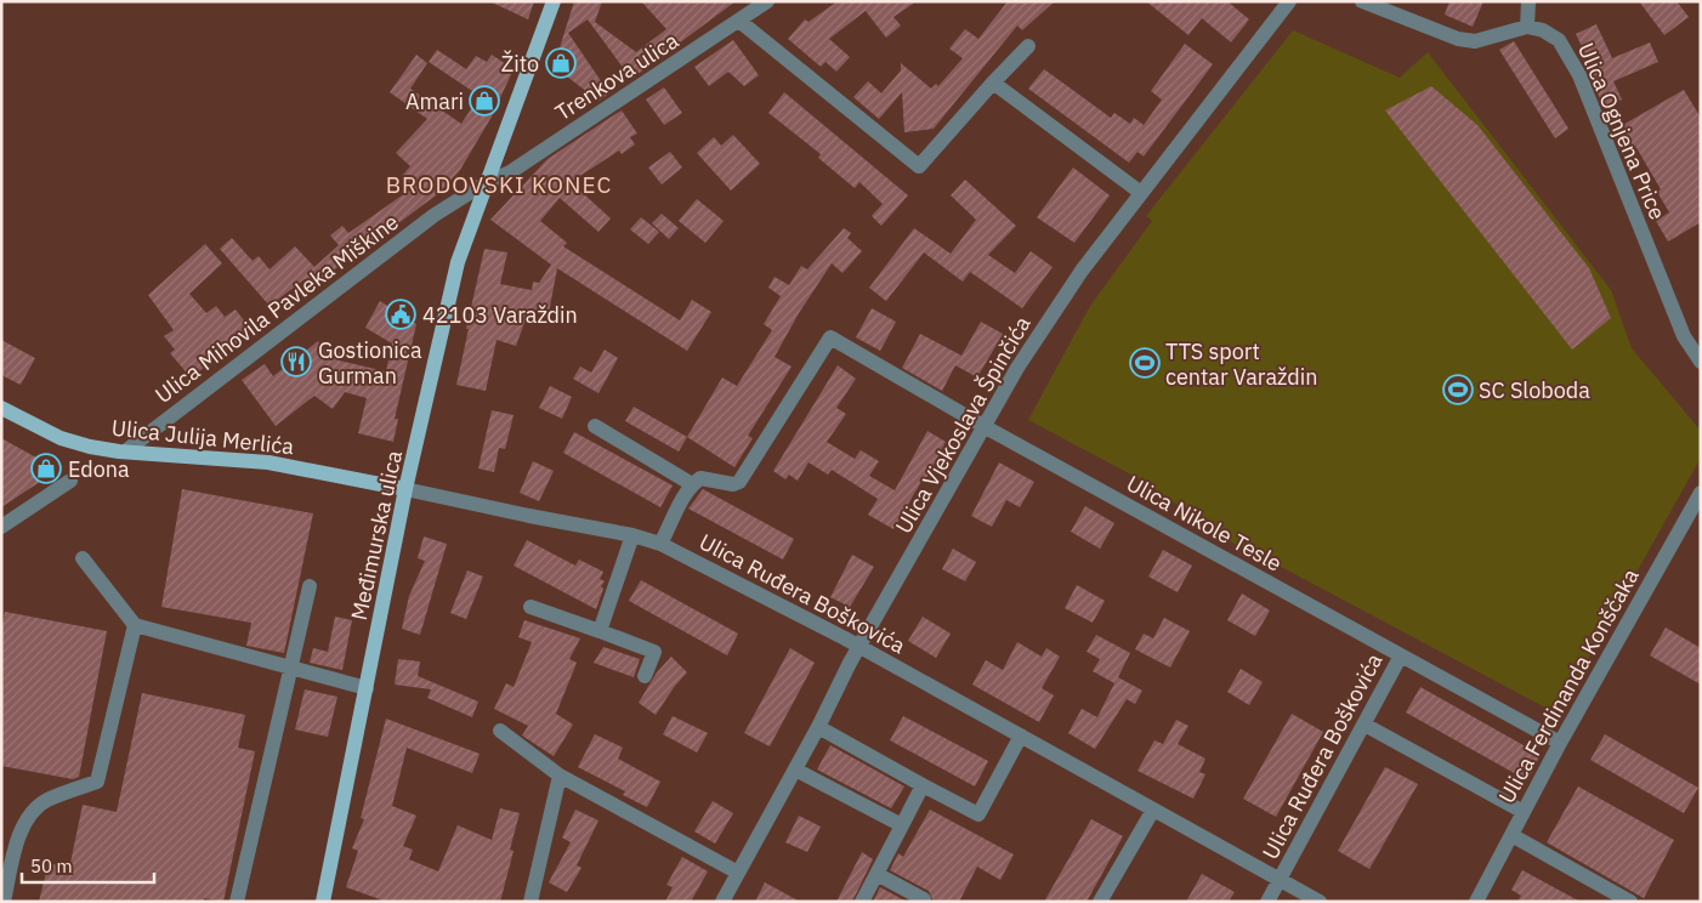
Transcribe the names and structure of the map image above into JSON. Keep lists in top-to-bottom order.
{
  "streets": {
    "main road": ["Ulica Julija Merlića", "Međimurska ulica"],
    "street": [
      "Trenkova ulica",
      "Ulica Ognjena Price",
      "Ulica Mihovila Pavleka Miškine",
      "Ulica Vjekoslava Špinčića",
      "Ulica Nikole Tesle",
      "Ulica Ruđera Boškovića",
      "Ulica Ferdinanda Konščaka"
    ]
  },
  "crossings": [
    ["Trenkova ulica", "Ulica Mihovila Pavleka Miškine"],
    ["Trenkova ulica", "Međimurska ulica"],
    ["Ulica Mihovila Pavleka Miškine", "Ulica Julija Merlića"],
    ["Ulica Mihovila Pavleka Miškine", "Međimurska ulica"],
    ["Ulica Vjekoslava Špinčića", "Ulica Nikole Tesle"],
    ["Ulica Vjekoslava Špinčića", "Ulica Ruđera Boškovića"],
    ["Ulica Julija Merlića", "Međimurska ulica"],
    ["Ulica Julija Merlića", "Ulica Ruđera Boškovića"],
    ["Ulica Nikole Tesle", "Ulica Ruđera Boškovića"],
    ["Ulica Nikole Tesle", "Ulica Ferdinanda Konščaka"],
    ["Međimurska ulica", "Ulica Ruđera Boškovića"]
  ],
  "districts": ["BRODOVSKI KONEC"],
  "places": {
    "shop": ["Žito", "Amari", "Edona"],
    "public building": ["42103 Varaždin"],
    "restaurant": ["Gostionica Gurman"],
    "sports": ["TTS sport centar Varaždin", "SC Sloboda"]
  },
  "scale_bar": "50 m"
}
